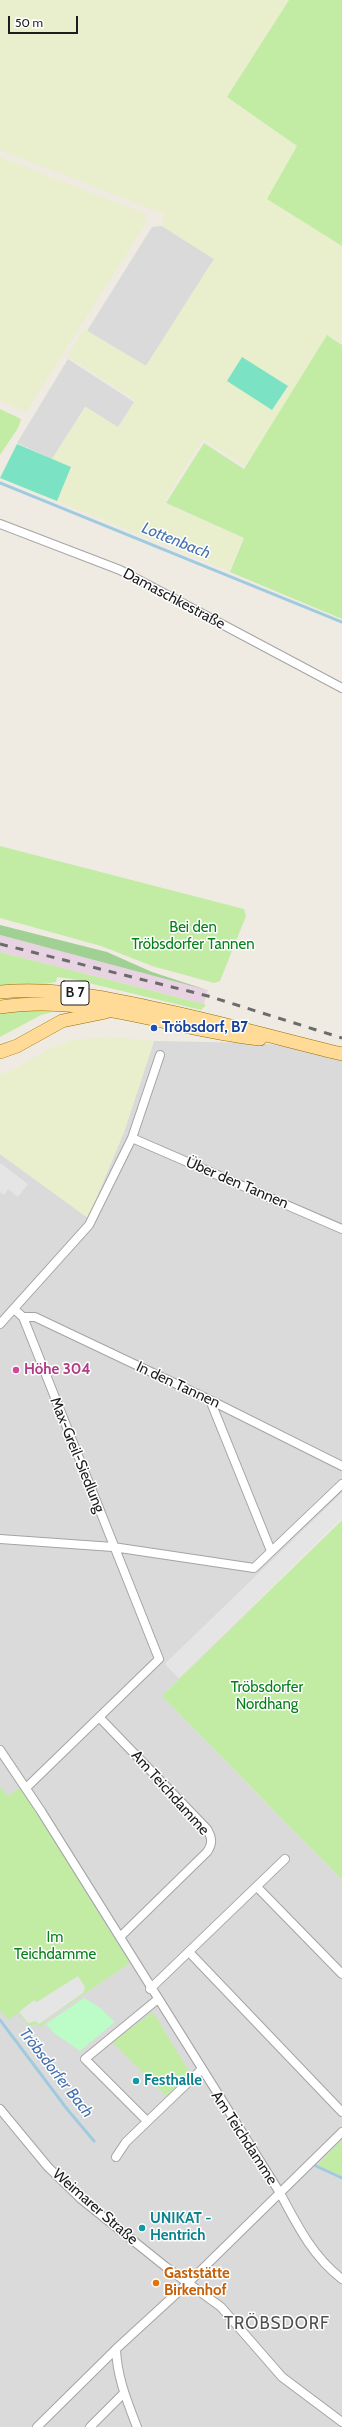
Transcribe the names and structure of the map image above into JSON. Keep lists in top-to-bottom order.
{
  "streets": {
    "main road": ["B 7"],
    "street": [
      "Damaschkestraße",
      "Über den Tannen",
      "In den Tannen",
      "Max-Greil-Siedlung",
      "Am Teichdamme",
      "Weimarer Straße"
    ]
  },
  "crossings": [
    ["In den Tannen", "Max-Greil-Siedlung"],
    ["Max-Greil-Siedlung", "Am Teichdamme"]
  ],
  "districts": ["TRÖBSDORF"],
  "water": ["Lottenbach", "Tröbsdorfer Bach"],
  "parks": ["Bei den Tröbsdorfer Tannen", "Tröbsdorfer Nordhang", "Im Teichdamme"],
  "places": [
    "Tröbsdorf, B7",
    "Höhe 304",
    "Festhalle",
    "UNIKAT - Hentrich",
    "Gaststätte Birkenhof"
  ],
  "scale_bar": "50 m"
}
